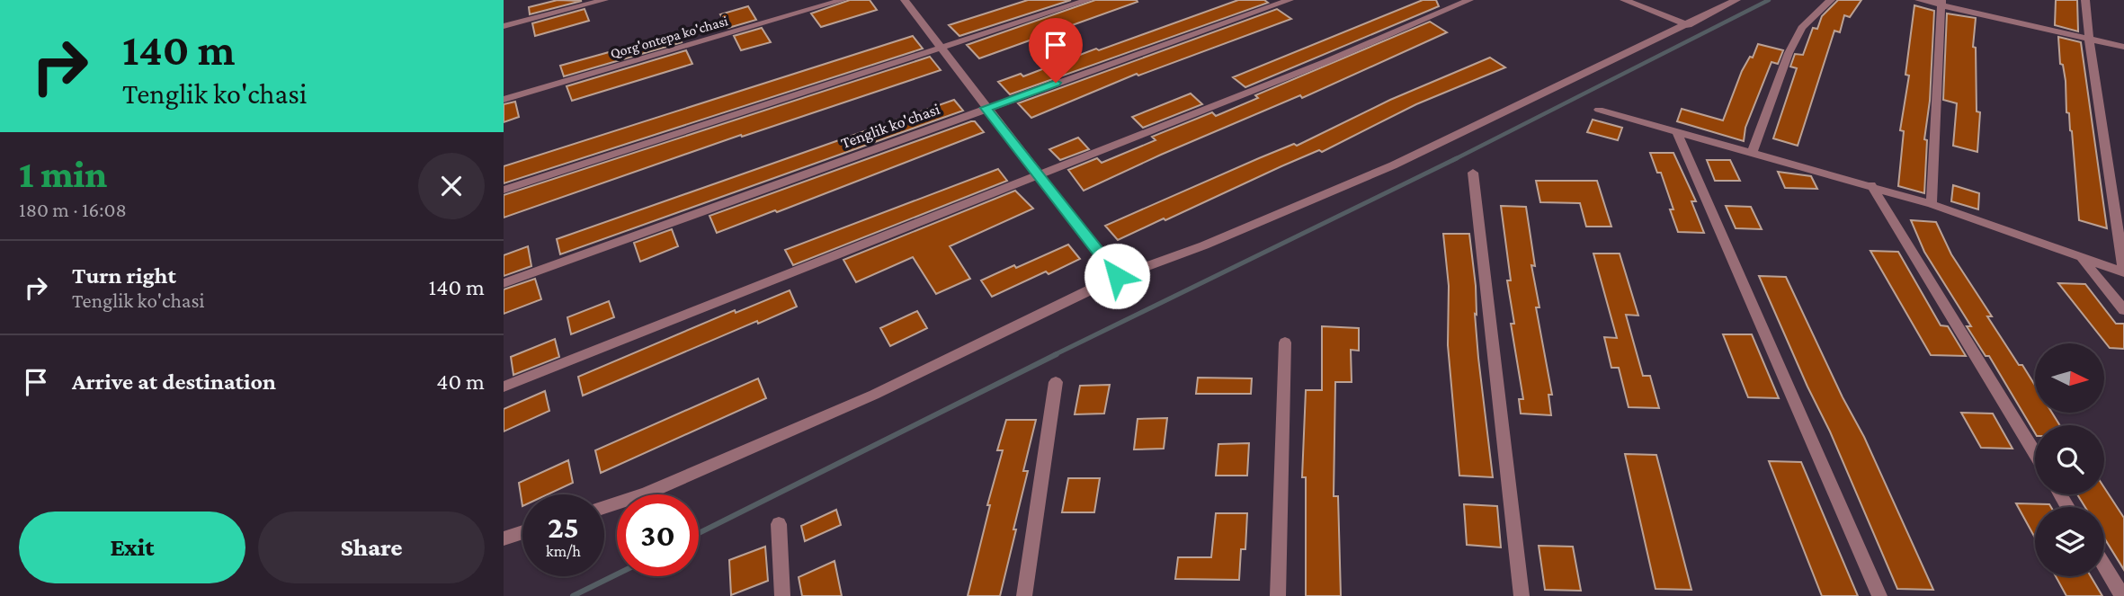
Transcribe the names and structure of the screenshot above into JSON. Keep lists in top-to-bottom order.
{
  "streets": {
    "street": ["Qorg'ontepa ko'chasi", "Tenglik ko'chasi"]
  },
  "north": "right",
  "page": {
    "turn": ["140 m", "Tenglik ko'chasi"],
    "heading": ["1 min", "180 m · 16:08"],
    "list": [
      {
        "name": "Turn right",
        "note": "Tenglik ko'chasi",
        "value": "140 m"
      },
      {
        "name": "Arrive at destination",
        "value": "40 m"
      }
    ],
    "speed": "25 km/h",
    "limit": "30",
    "buttons": ["Exit", "Share"]
  }
}
